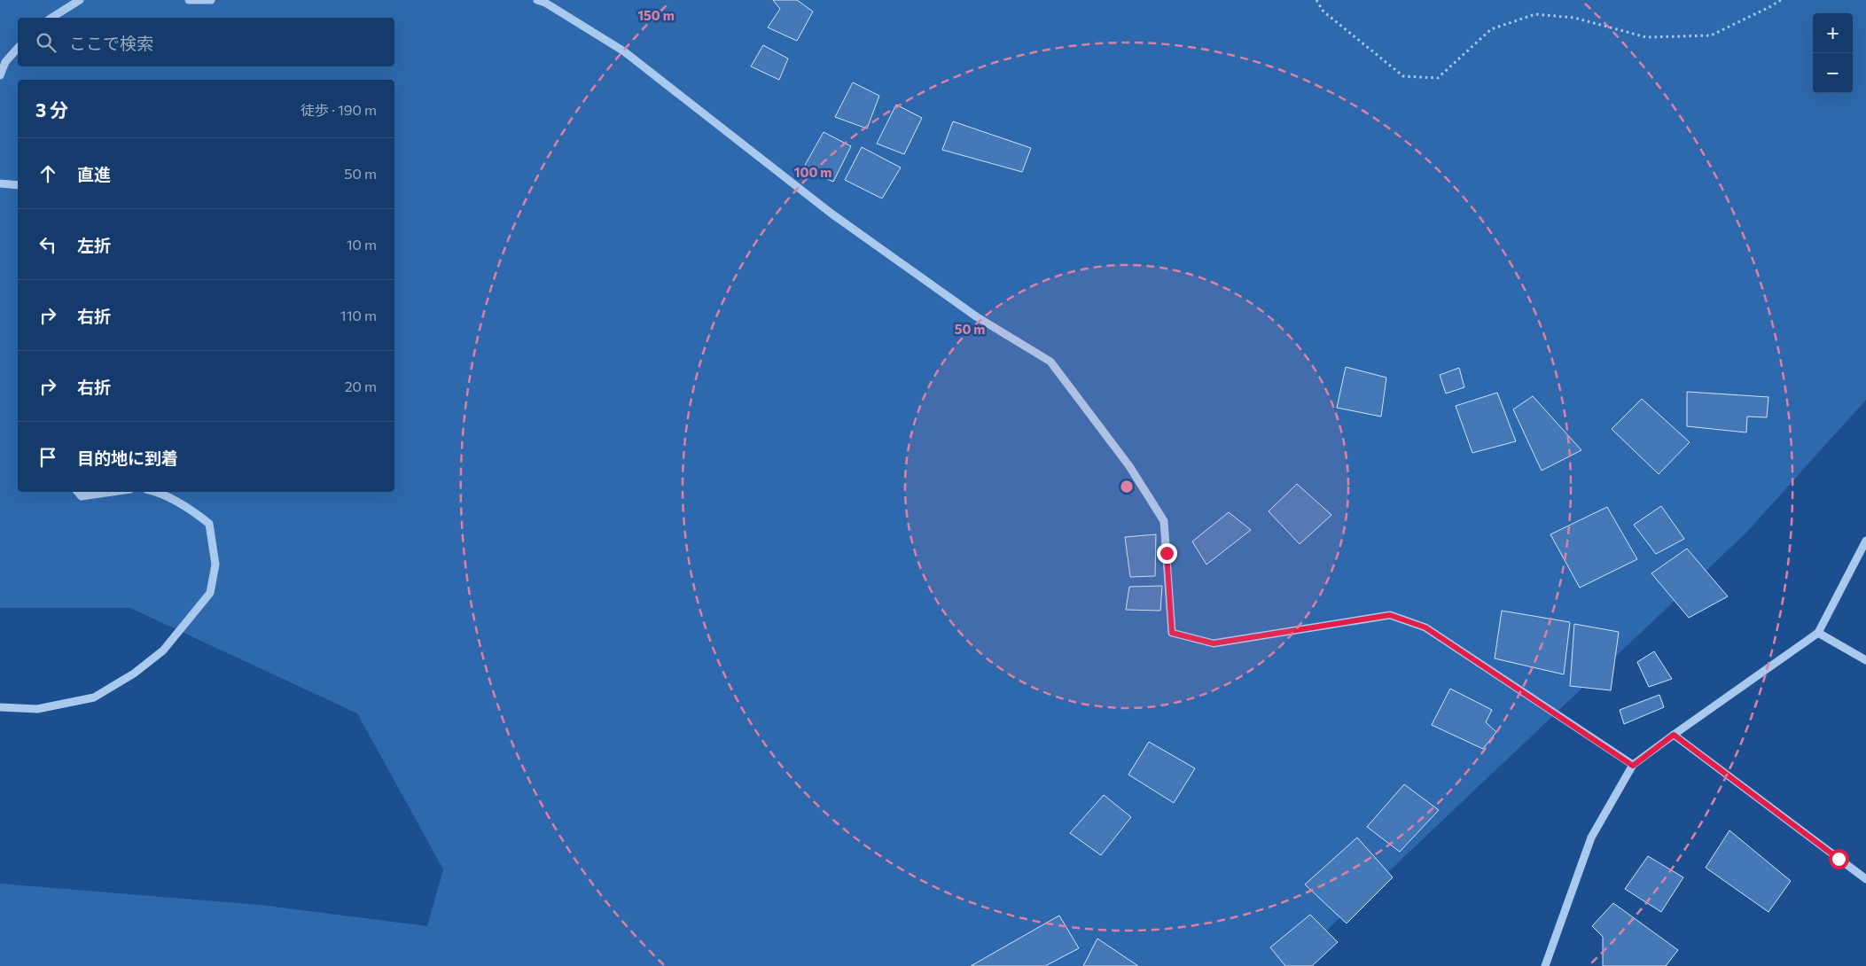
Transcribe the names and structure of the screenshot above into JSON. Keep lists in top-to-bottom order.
{
  "page": {
    "map_buttons": ["+", "−"],
    "search": "ここで検索",
    "heading": ["3 分", "徒歩 · 190 m"],
    "list": [
      ["直進", "50 m"],
      ["左折", "10 m"],
      ["右折", "110 m"],
      ["右折", "20 m"],
      "目的地に到着"
    ]
  },
  "rings": ["150 m", "100 m", "50 m"]
}
